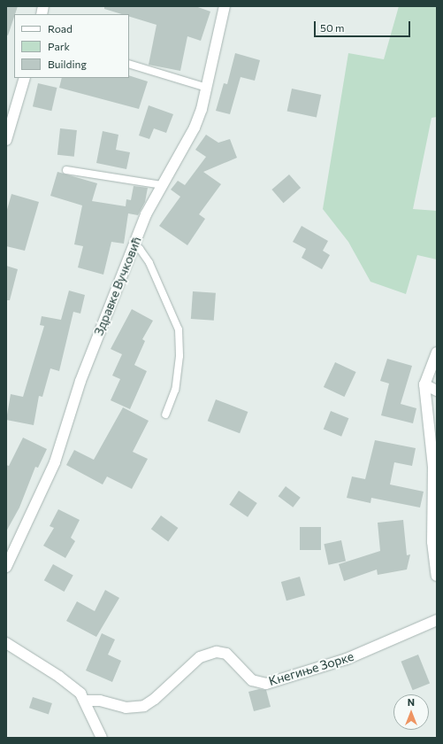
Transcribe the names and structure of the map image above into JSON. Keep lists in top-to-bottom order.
{
  "streets": {
    "street": ["Здравке Вучковић", "Кнегиње Зорке"]
  },
  "legend": ["Road", "Park", "Building"],
  "scale_bar": "50 m",
  "north": "top"
}
